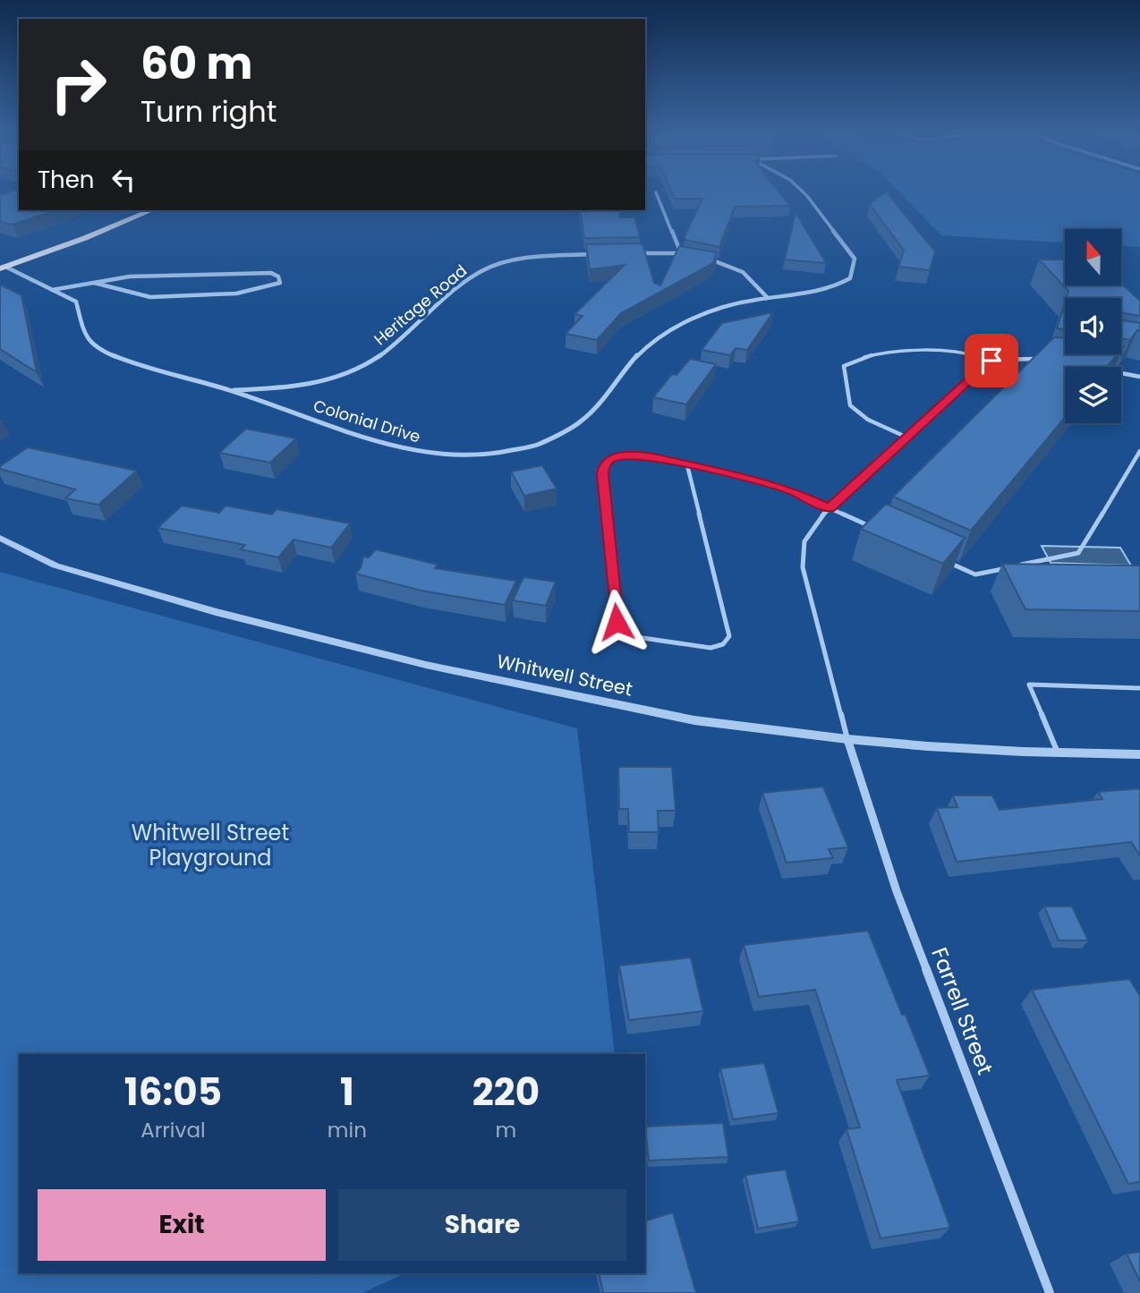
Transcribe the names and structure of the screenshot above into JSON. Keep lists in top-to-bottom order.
{
  "streets": {
    "street": [
      "Heritage Road",
      "Colonial Drive",
      "Whitwell Street",
      "Farrell Street"
    ]
  },
  "crossings": [
    ["Heritage Road", "Colonial Drive"],
    ["Whitwell Street", "Farrell Street"]
  ],
  "parks": ["Whitwell Street Playground"],
  "north": "top",
  "page": {
    "turn": ["60 m", "Turn right"],
    "then": "Then",
    "eta": [
      "16:05",
      "Arrival",
      "1",
      "min",
      "220",
      "m"
    ],
    "buttons": ["Exit", "Share"]
  }
}
